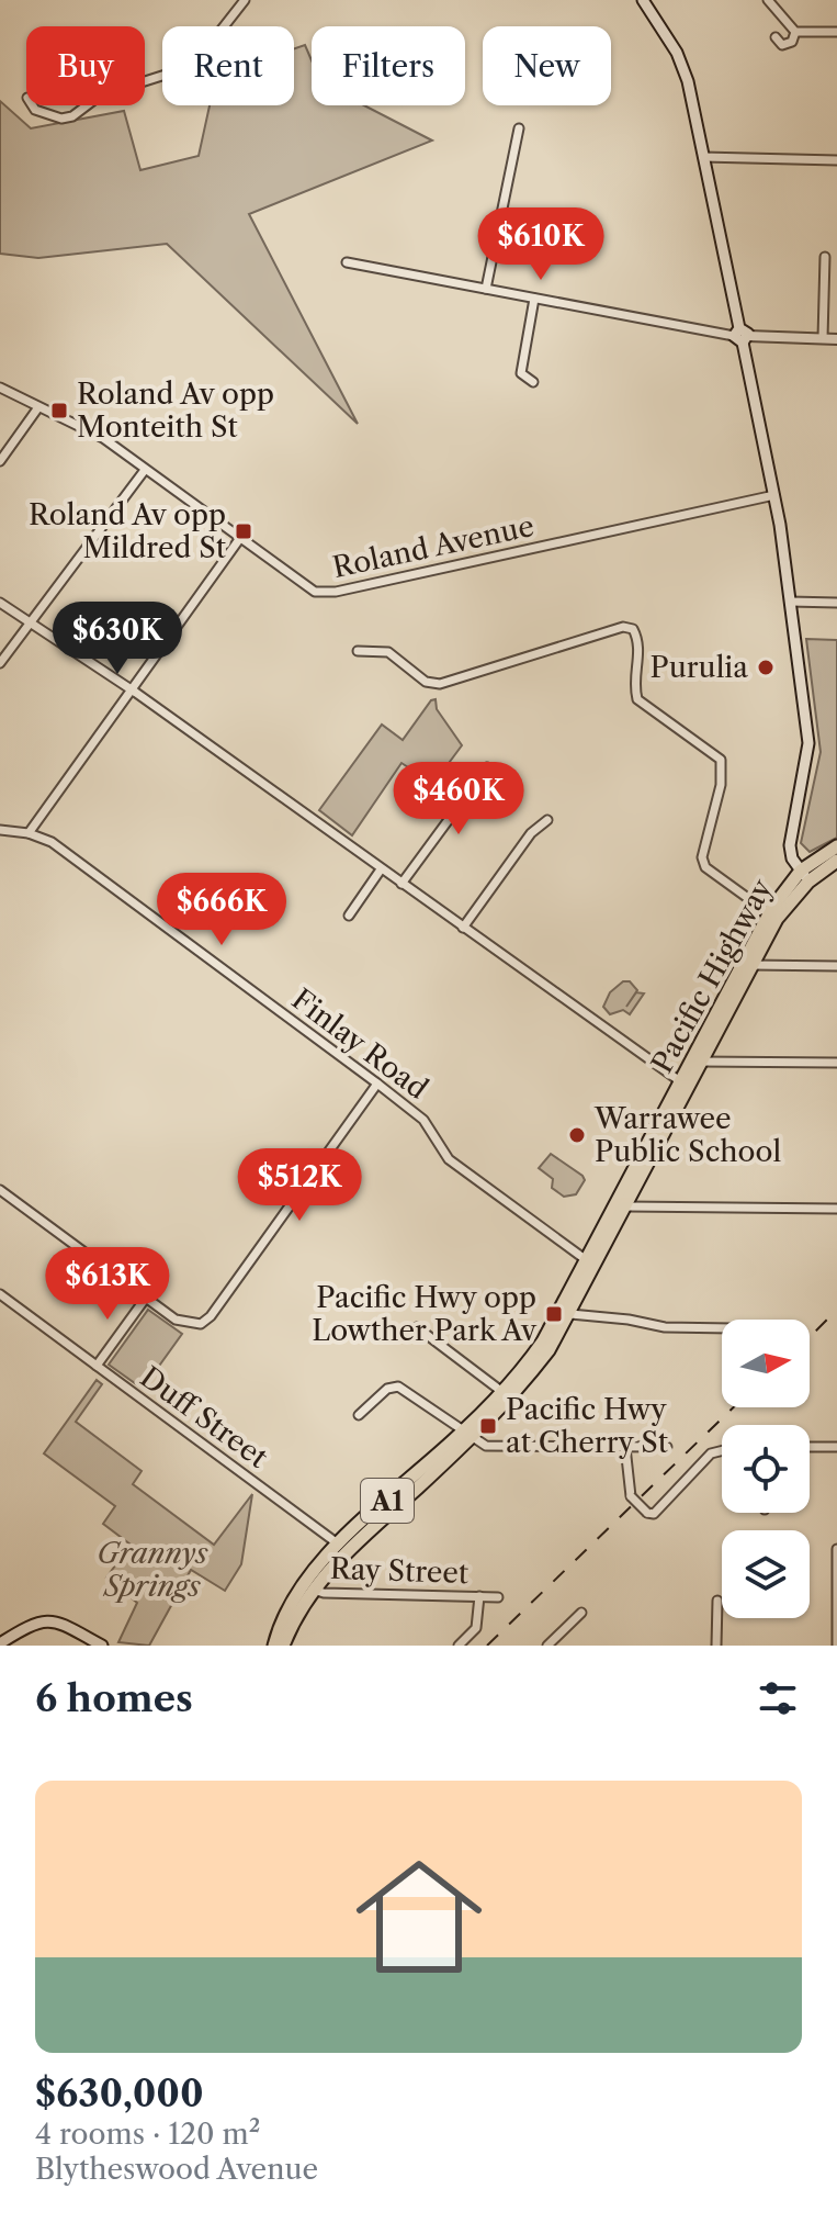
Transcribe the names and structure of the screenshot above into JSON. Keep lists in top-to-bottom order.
{
  "streets": {
    "highway": ["Pacific Highway", "A1"],
    "street": [
      "Roland Avenue",
      "Finlay Road",
      "Duff Street",
      "Ray Street"
    ]
  },
  "crossings": [
    ["Pacific Highway", "Finlay Road"],
    ["Pacific Highway", "Duff Street"],
    ["Pacific Highway", "Ray Street"]
  ],
  "parks": ["Grannys Springs"],
  "places": {
    "transit": [
      "Roland Av opp Monteith St",
      "Roland Av opp Mildred St",
      "Pacific Hwy opp Lowther Park Av",
      "Pacific Hwy at Cherry St"
    ],
    "other": ["Purulia", "Warrawee Public School"]
  },
  "north": "right",
  "page": {
    "chip": [
      "Buy",
      "Rent",
      "Filters",
      "New"
    ],
    "price": [
      "$610K",
      "$630K",
      "$460K",
      "$666K",
      "$512K",
      "$613K"
    ],
    "heading": "6 homes",
    "list": [
      {
        "name": "$630,000",
        "note": "4 rooms · 120 m² · Blytheswood Avenue"
      }
    ]
  }
}
